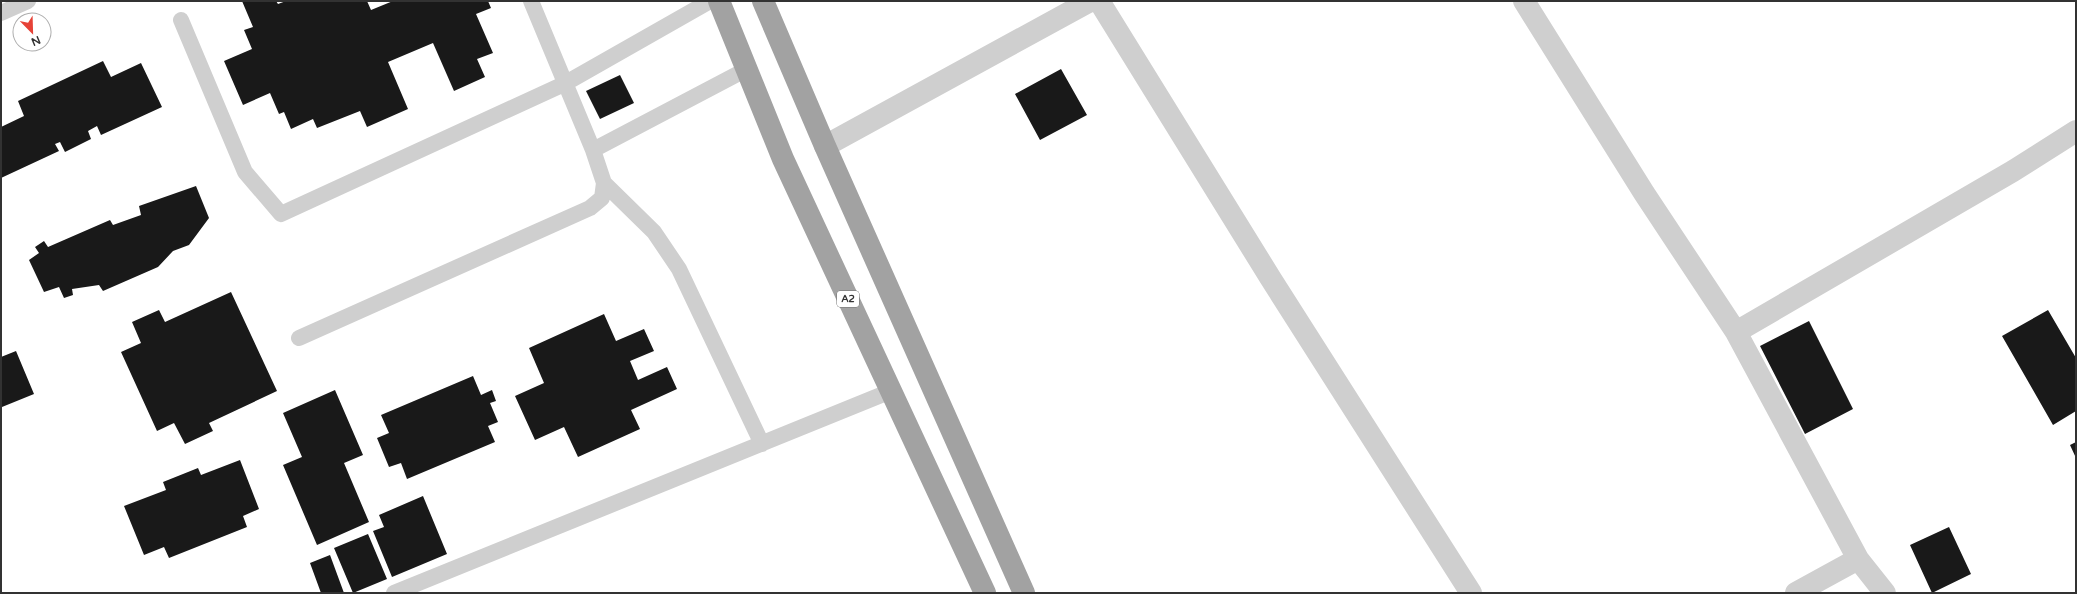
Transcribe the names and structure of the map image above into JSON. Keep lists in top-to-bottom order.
{
  "streets": {
    "highway": ["A2"]
  },
  "north": "bottom right"
}
